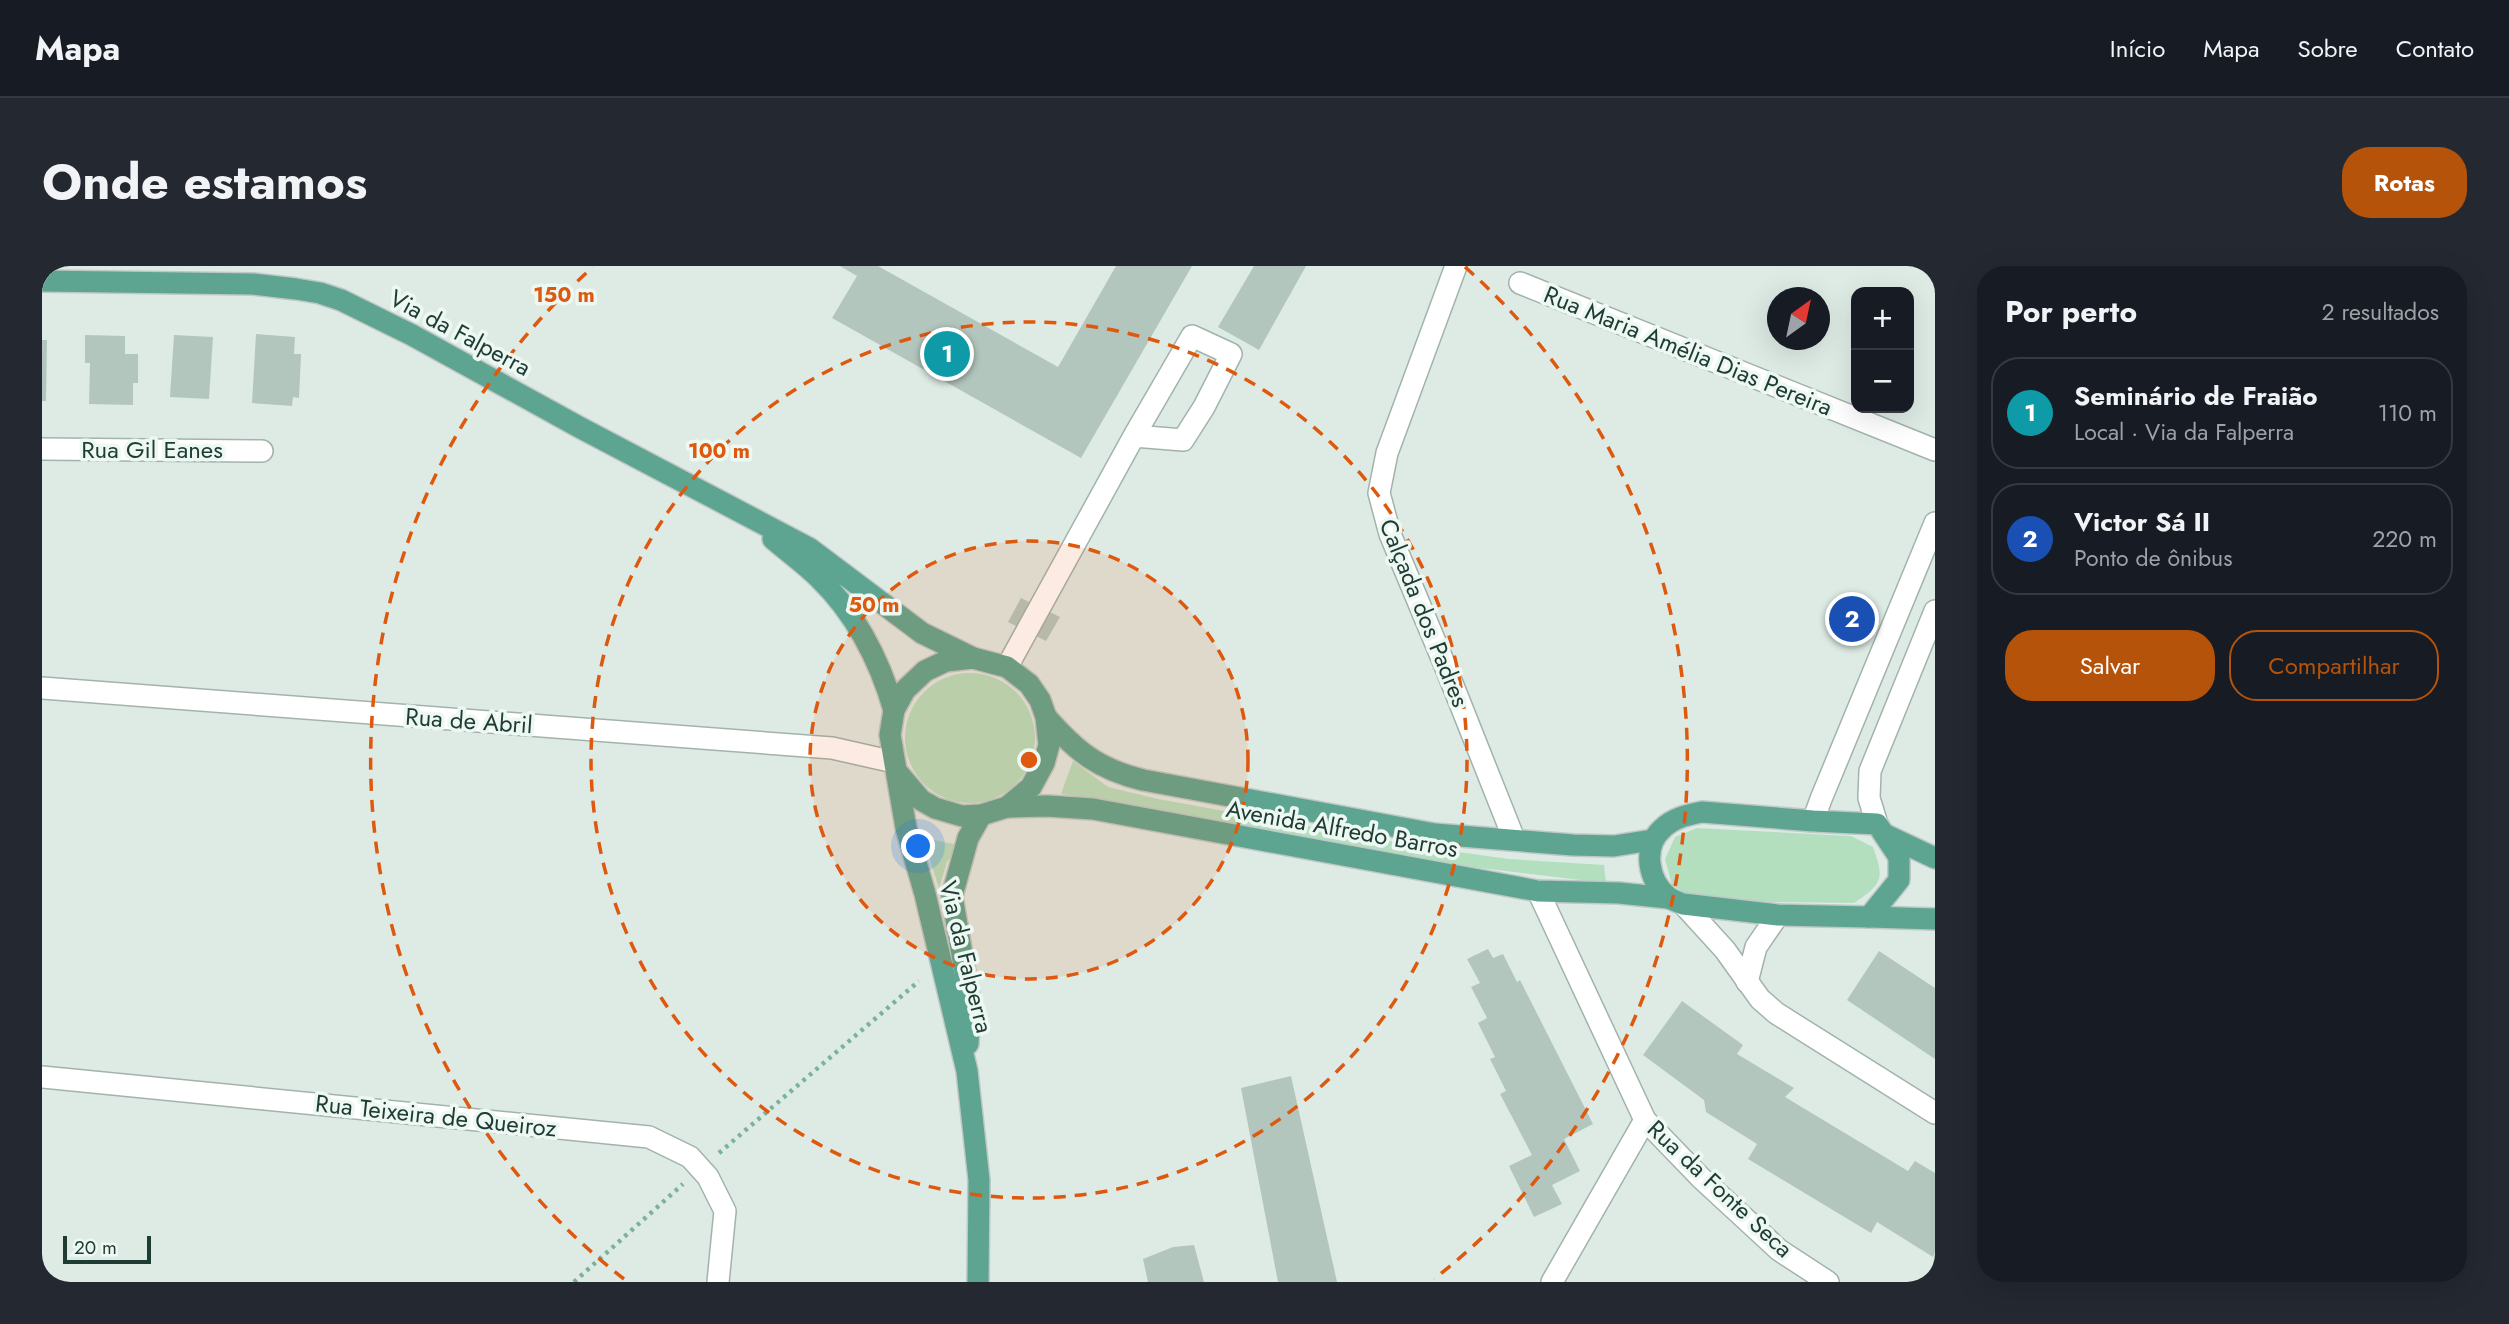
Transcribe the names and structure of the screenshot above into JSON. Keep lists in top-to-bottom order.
{
  "streets": {
    "main road": ["Via da Falperra", "Avenida Alfredo Barros"],
    "street": [
      "Rua Maria Amélia Dias Pereira",
      "Rua Gil Eanes",
      "Calçada dos Padres",
      "Rua de Abril",
      "Rua Teixeira de Queiroz",
      "Rua da Fonte Seca"
    ]
  },
  "crossings": [
    ["Via da Falperra", "Rua de Abril"],
    ["Via da Falperra", "Avenida Alfredo Barros"],
    ["Calçada dos Padres", "Avenida Alfredo Barros"],
    ["Rua de Abril", "Avenida Alfredo Barros"],
    ["Avenida Alfredo Barros", "Rua da Fonte Seca"]
  ],
  "scale_bar": "20 m",
  "north": "top right",
  "page": {
    "header": "Mapa",
    "nav": [
      "Início",
      "Mapa",
      "Sobre",
      "Contato"
    ],
    "title": "Onde estamos",
    "buttons": [
      "Rotas",
      ["Salvar", "Compartilhar"]
    ],
    "heading": ["Por perto", "2 resultados"],
    "map_buttons": ["+", "−"],
    "pins": ["1", "2"],
    "list": [
      {
        "mark": "1",
        "name": "Seminário de Fraião",
        "note": "Local · Via da Falperra",
        "value": "110 m"
      },
      {
        "mark": "2",
        "name": "Victor Sá II",
        "note": "Ponto de ônibus",
        "value": "220 m"
      }
    ],
    "scale": "20 m"
  },
  "rings": ["150 m", "100 m", "50 m"]
}
